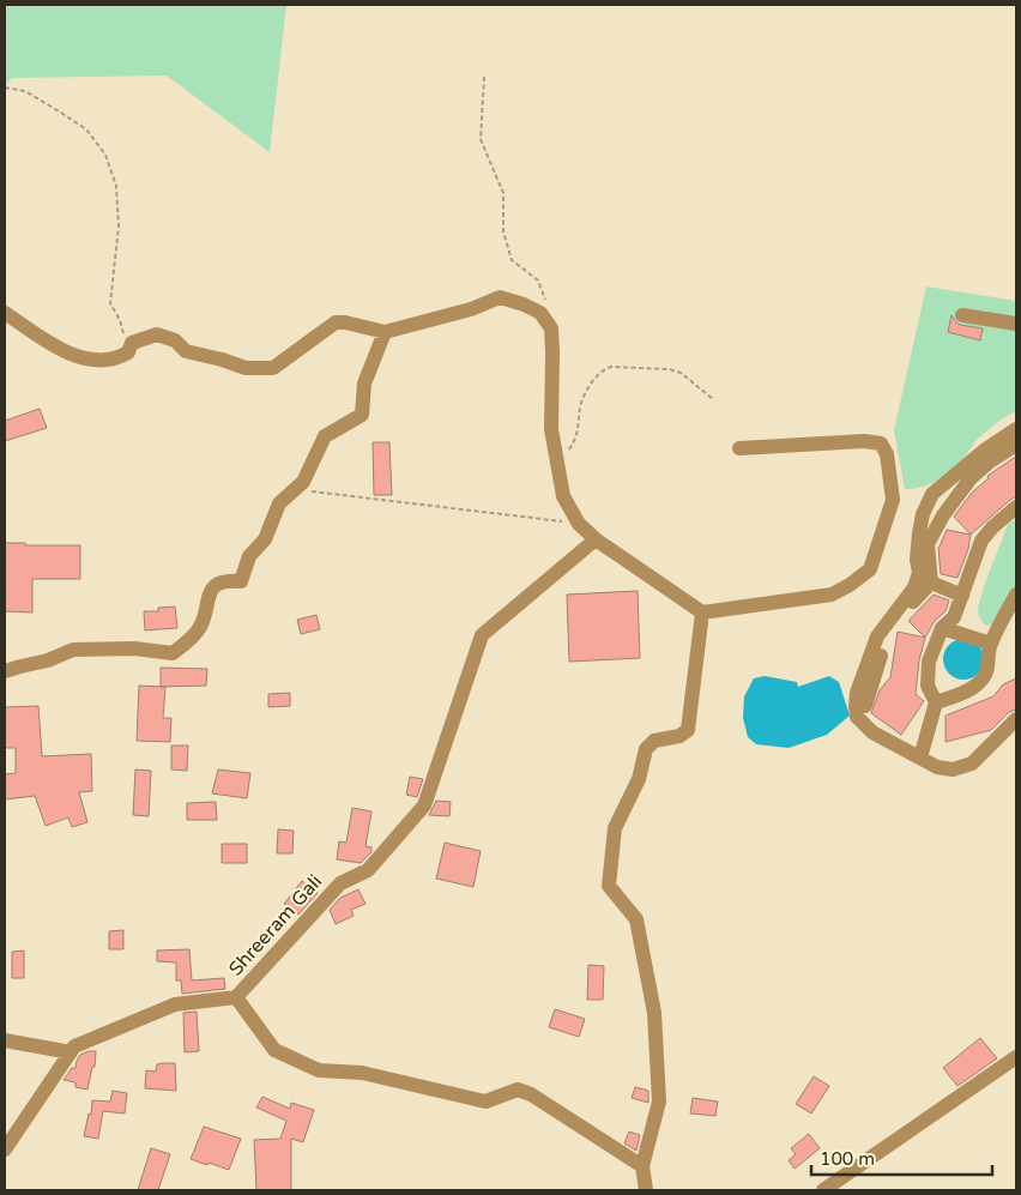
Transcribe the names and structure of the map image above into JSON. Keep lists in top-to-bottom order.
{
  "streets": {
    "street": ["Shreeram Gali"]
  },
  "scale_bar": "100 m"
}
